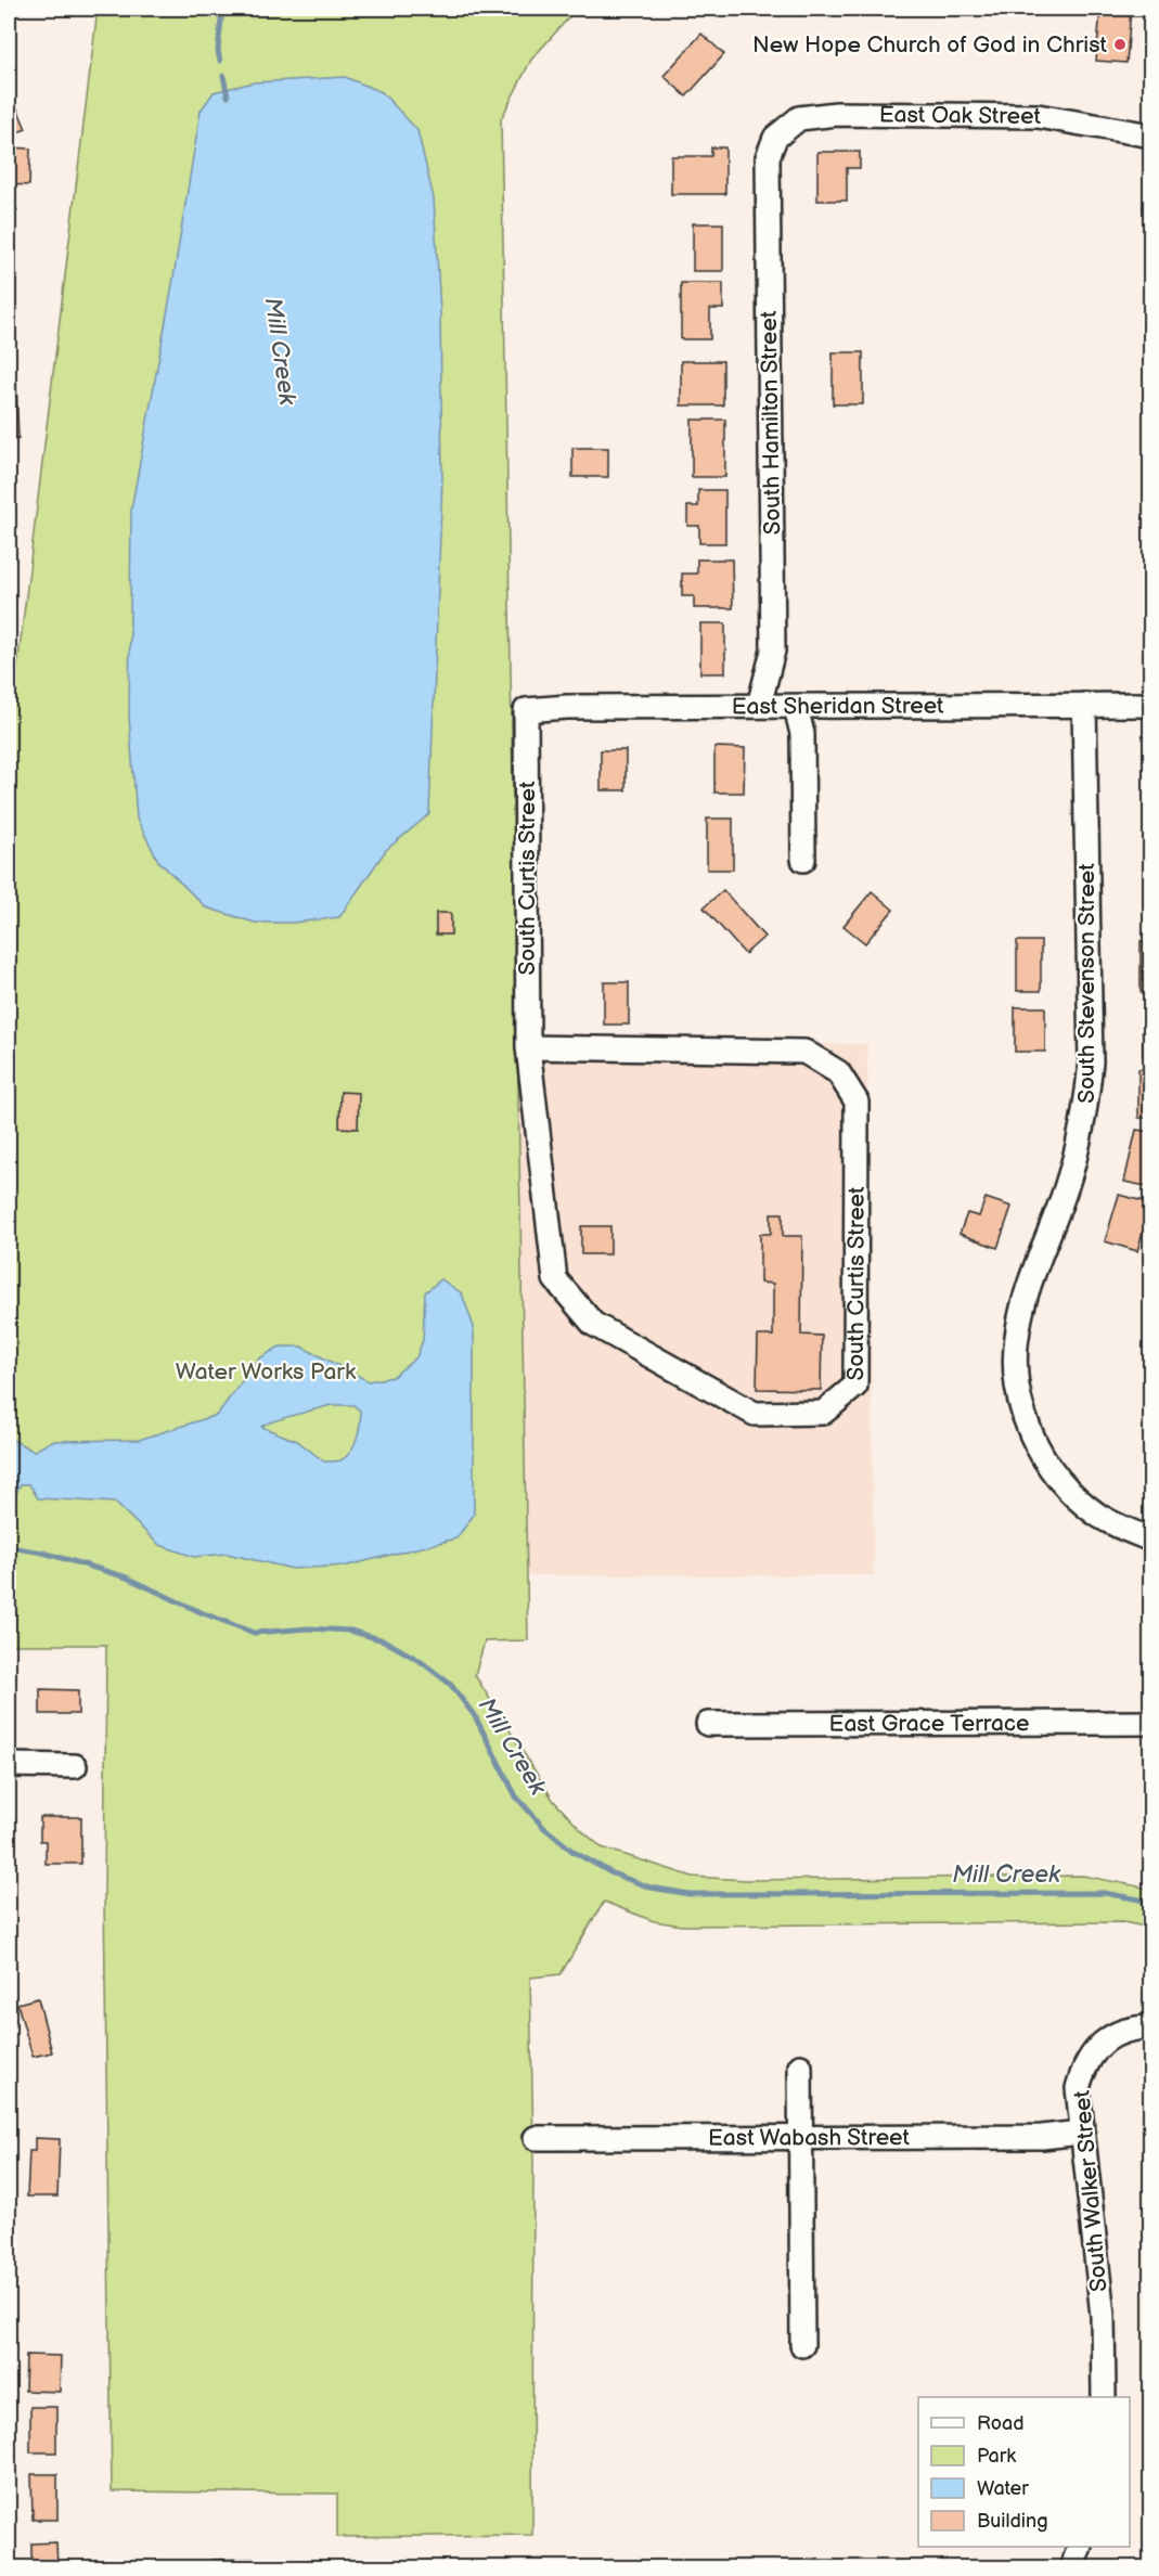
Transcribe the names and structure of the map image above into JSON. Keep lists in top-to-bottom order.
{
  "streets": {
    "street": [
      "East Oak Street",
      "South Hamilton Street",
      "East Sheridan Street",
      "South Curtis Street",
      "South Stevenson Street",
      "East Grace Terrace",
      "East Wabash Street",
      "South Walker Street"
    ]
  },
  "crossings": [
    ["East Oak Street", "South Hamilton Street"],
    ["South Hamilton Street", "East Sheridan Street"],
    ["East Sheridan Street", "South Curtis Street"],
    ["East Sheridan Street", "South Stevenson Street"],
    ["East Wabash Street", "South Walker Street"]
  ],
  "water": ["Mill Creek"],
  "parks": ["Water Works Park"],
  "places": ["New Hope Church of God in Christ"],
  "legend": [
    "Road",
    "Park",
    "Water",
    "Building"
  ]
}
